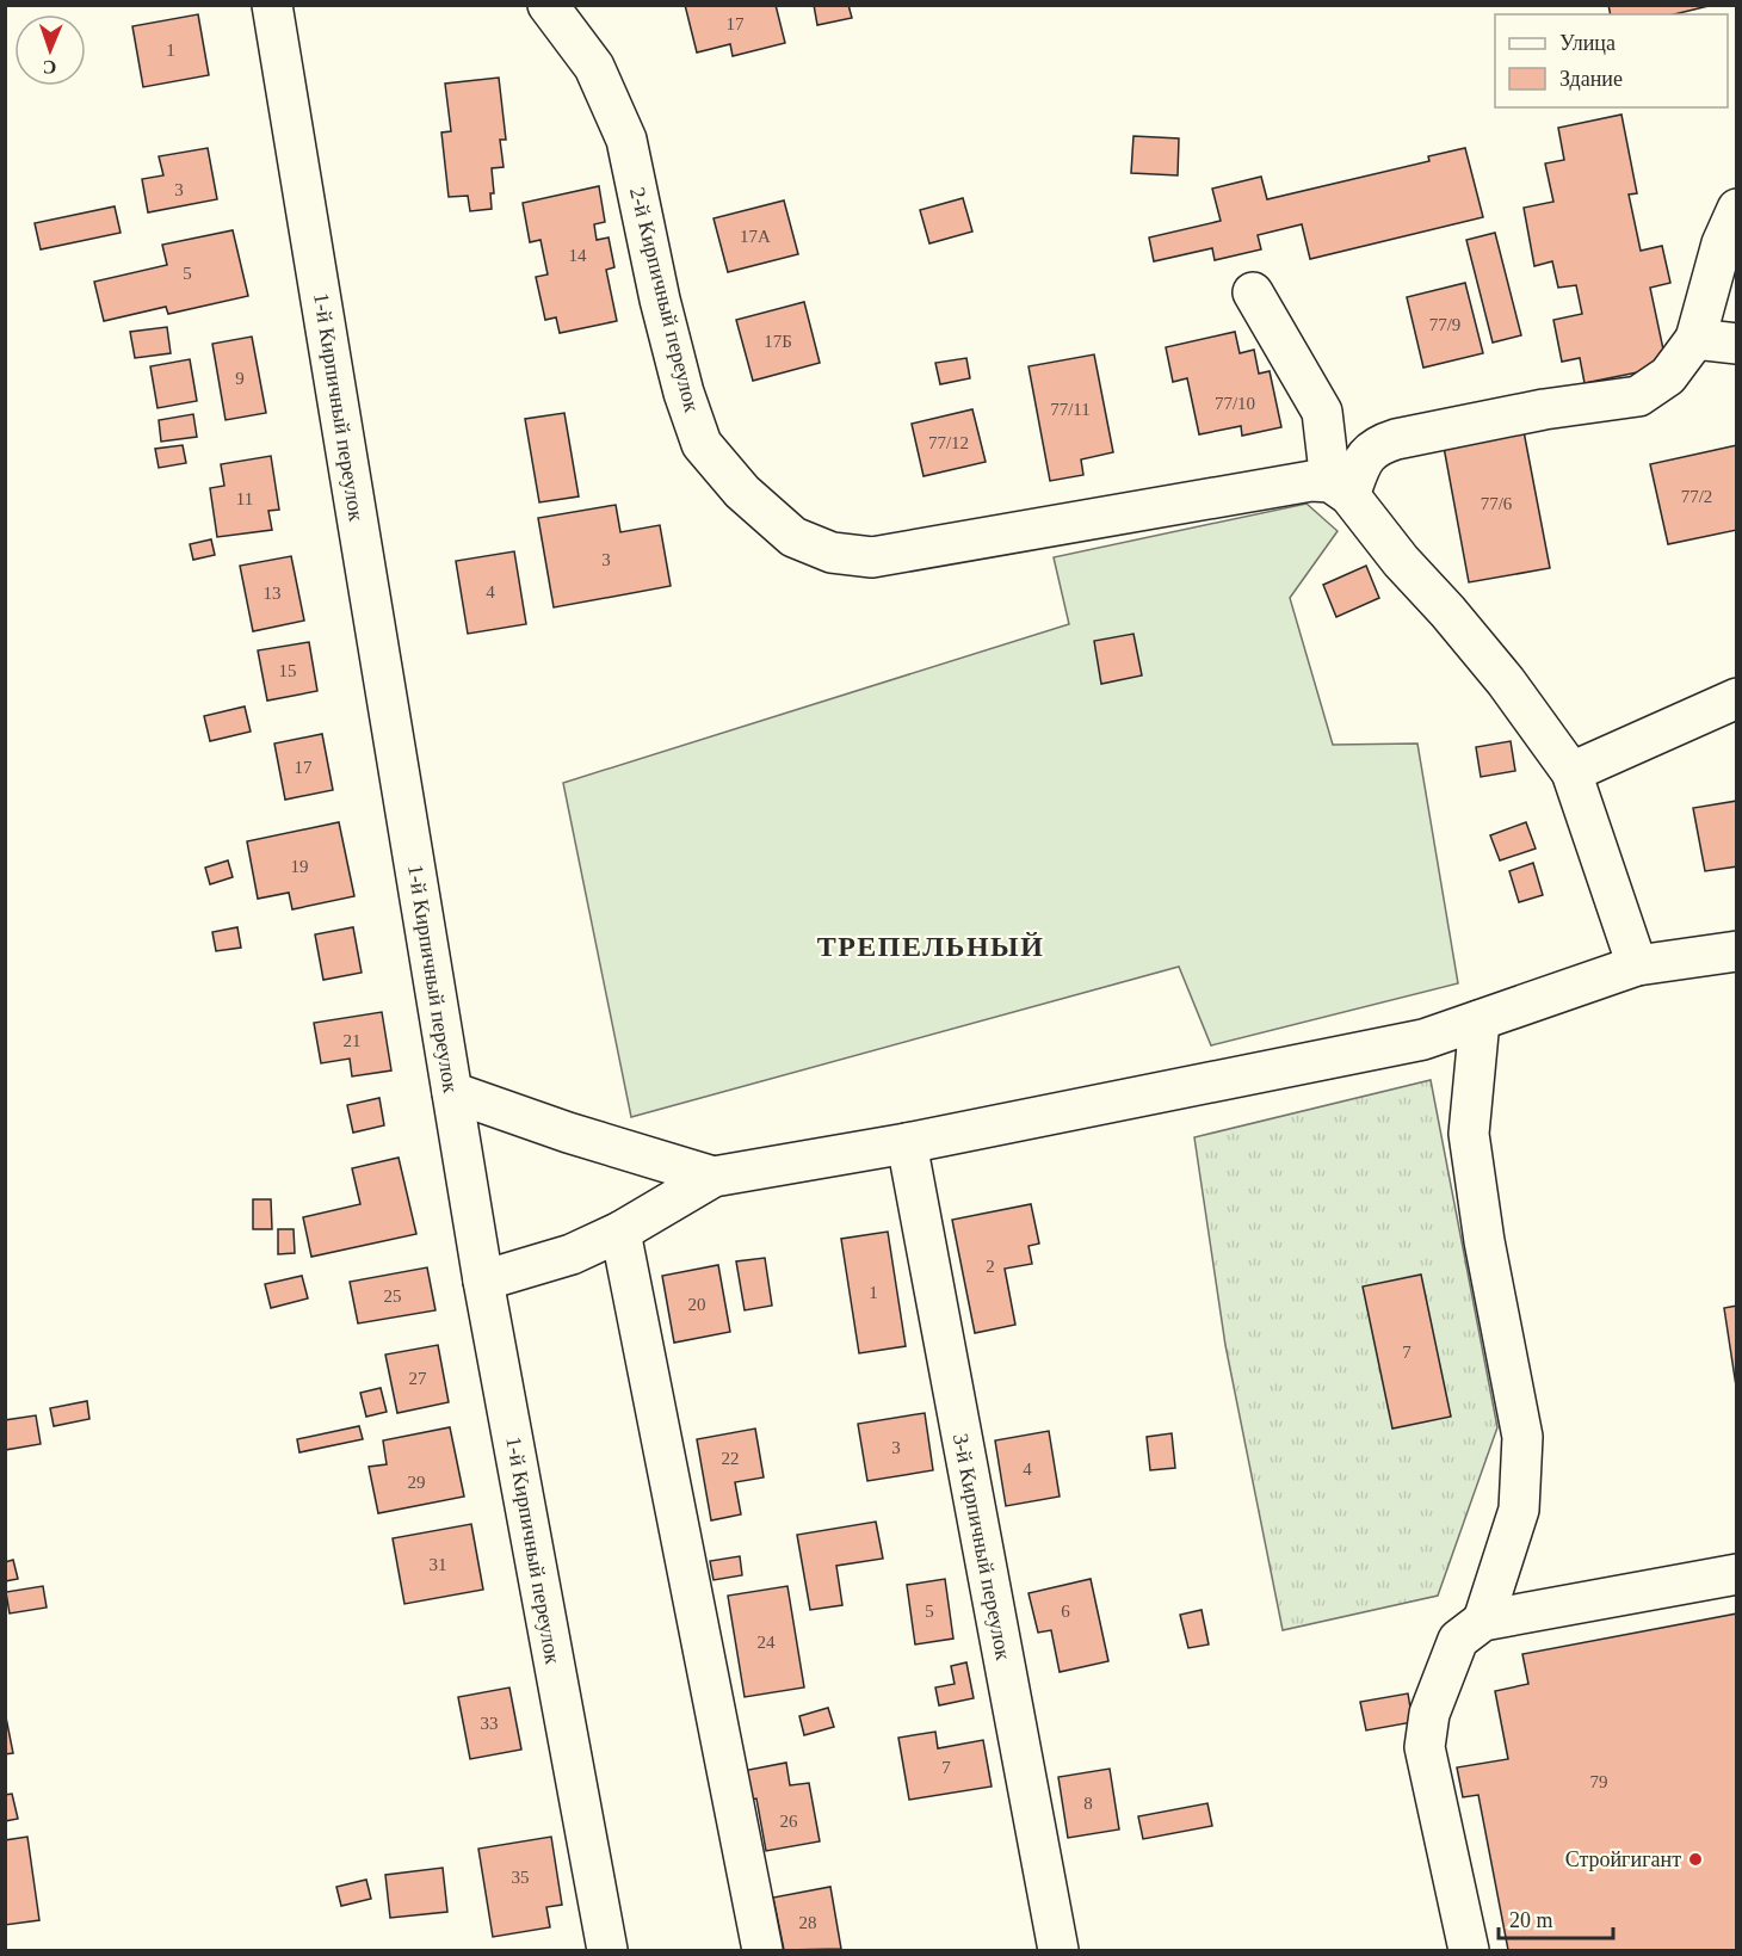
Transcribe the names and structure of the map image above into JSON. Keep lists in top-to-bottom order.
{
  "streets": {
    "street": ["2-й Кирпичный переулок", "1-й Кирпичный переулок", "3-й Кирпичный переулок"]
  },
  "districts": ["ТРЕПЕЛЬНЫЙ"],
  "places": ["Стройгигант"],
  "house_numbers": [
    "17",
    "1",
    "3",
    "17А",
    "14",
    "5",
    "77/9",
    "17Б",
    "9",
    "77/10",
    "77/11",
    "77/12",
    "77/2",
    "11",
    "77/6",
    "3",
    "4",
    "13",
    "15",
    "17",
    "19",
    "21",
    "2",
    "1",
    "25",
    "20",
    "7",
    "27",
    "3",
    "22",
    "4",
    "29",
    "31",
    "5",
    "6",
    "24",
    "33",
    "7",
    "79",
    "8",
    "26",
    "35",
    "28"
  ],
  "legend": ["Улица", "Здание"],
  "scale_bar": "20 m",
  "north": "bottom"
}
